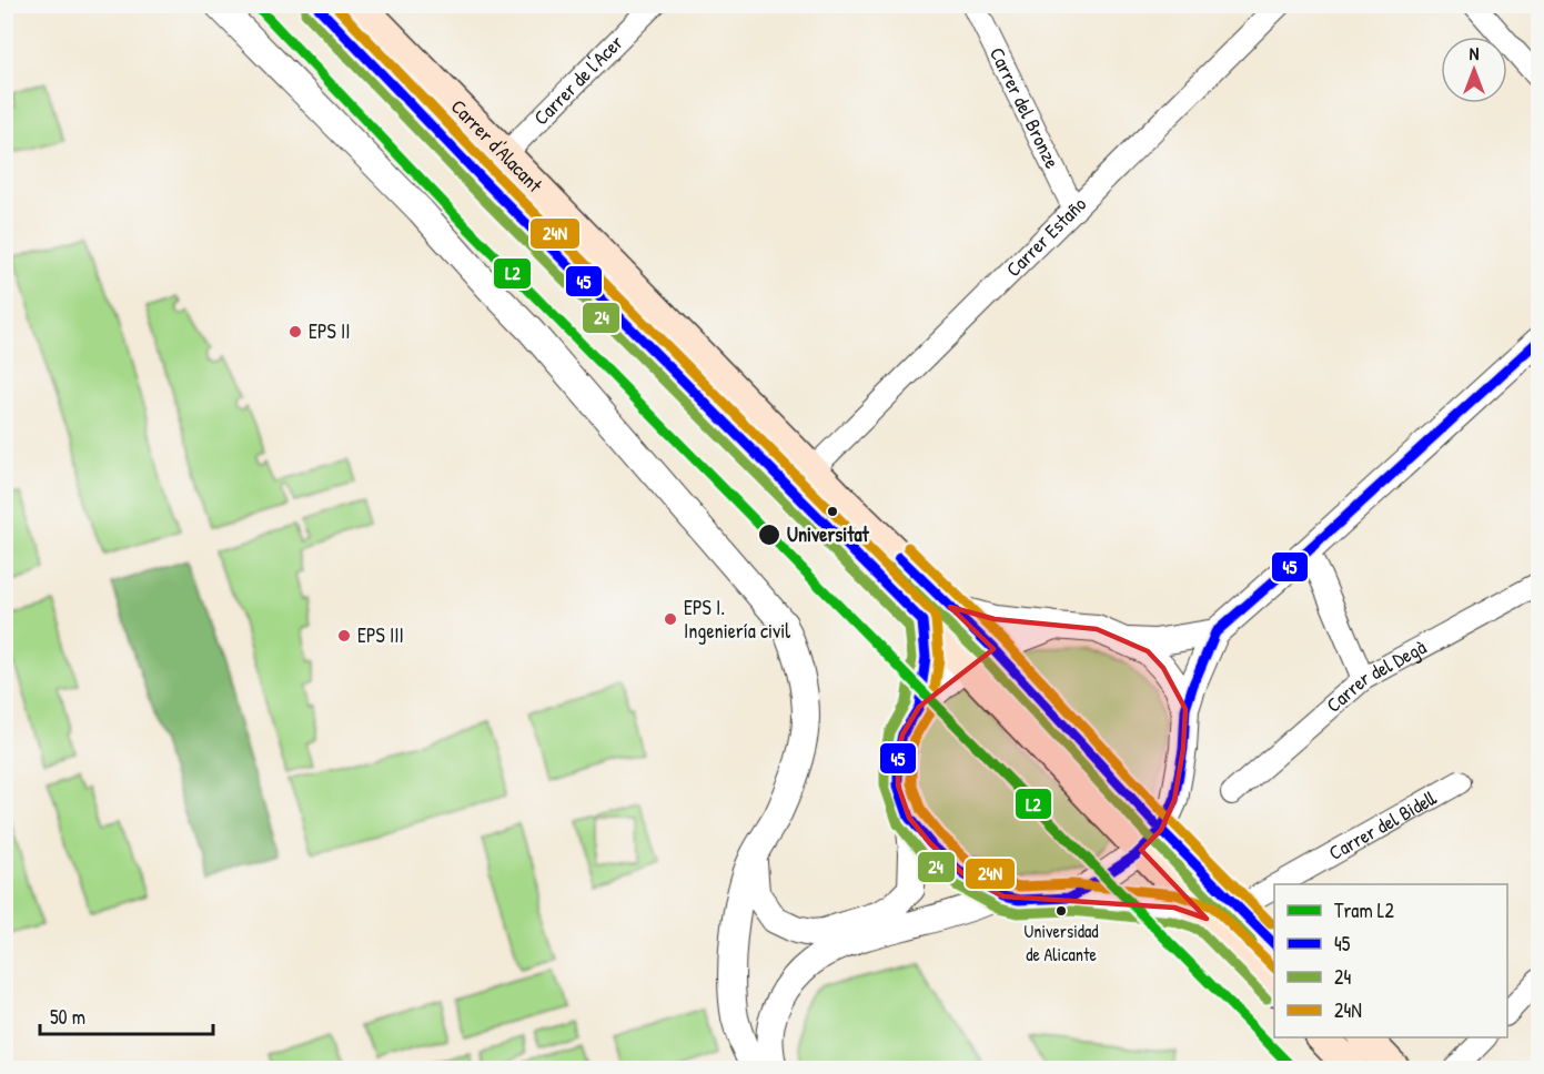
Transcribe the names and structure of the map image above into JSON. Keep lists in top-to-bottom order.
{
  "streets": {
    "main road": ["Carrer d'Alacant"],
    "street": [
      "Carrer de l'Acer",
      "Carrer del Bronze",
      "Carrer Estaño",
      "Carrer del Degà",
      "Carrer del Bidell"
    ]
  },
  "crossings": [
    ["Carrer de l'Acer", "Carrer d'Alacant"],
    ["Carrer del Bronze", "Carrer Estaño"],
    ["Carrer d'Alacant", "Carrer Estaño"],
    ["Carrer d'Alacant", "Carrer del Bidell"]
  ],
  "places": [
    "EPS II",
    "Universitat",
    "EPS I. Ingeniería civil",
    "EPS III",
    "Universidad de Alicante"
  ],
  "lines": [
    "tram line L2",
    "transit line 45",
    "transit line 24N",
    "transit line 24"
  ],
  "legend": [
    "Tram L2",
    "45",
    "24",
    "24N"
  ],
  "scale_bar": "50 m",
  "north": "top"
}
